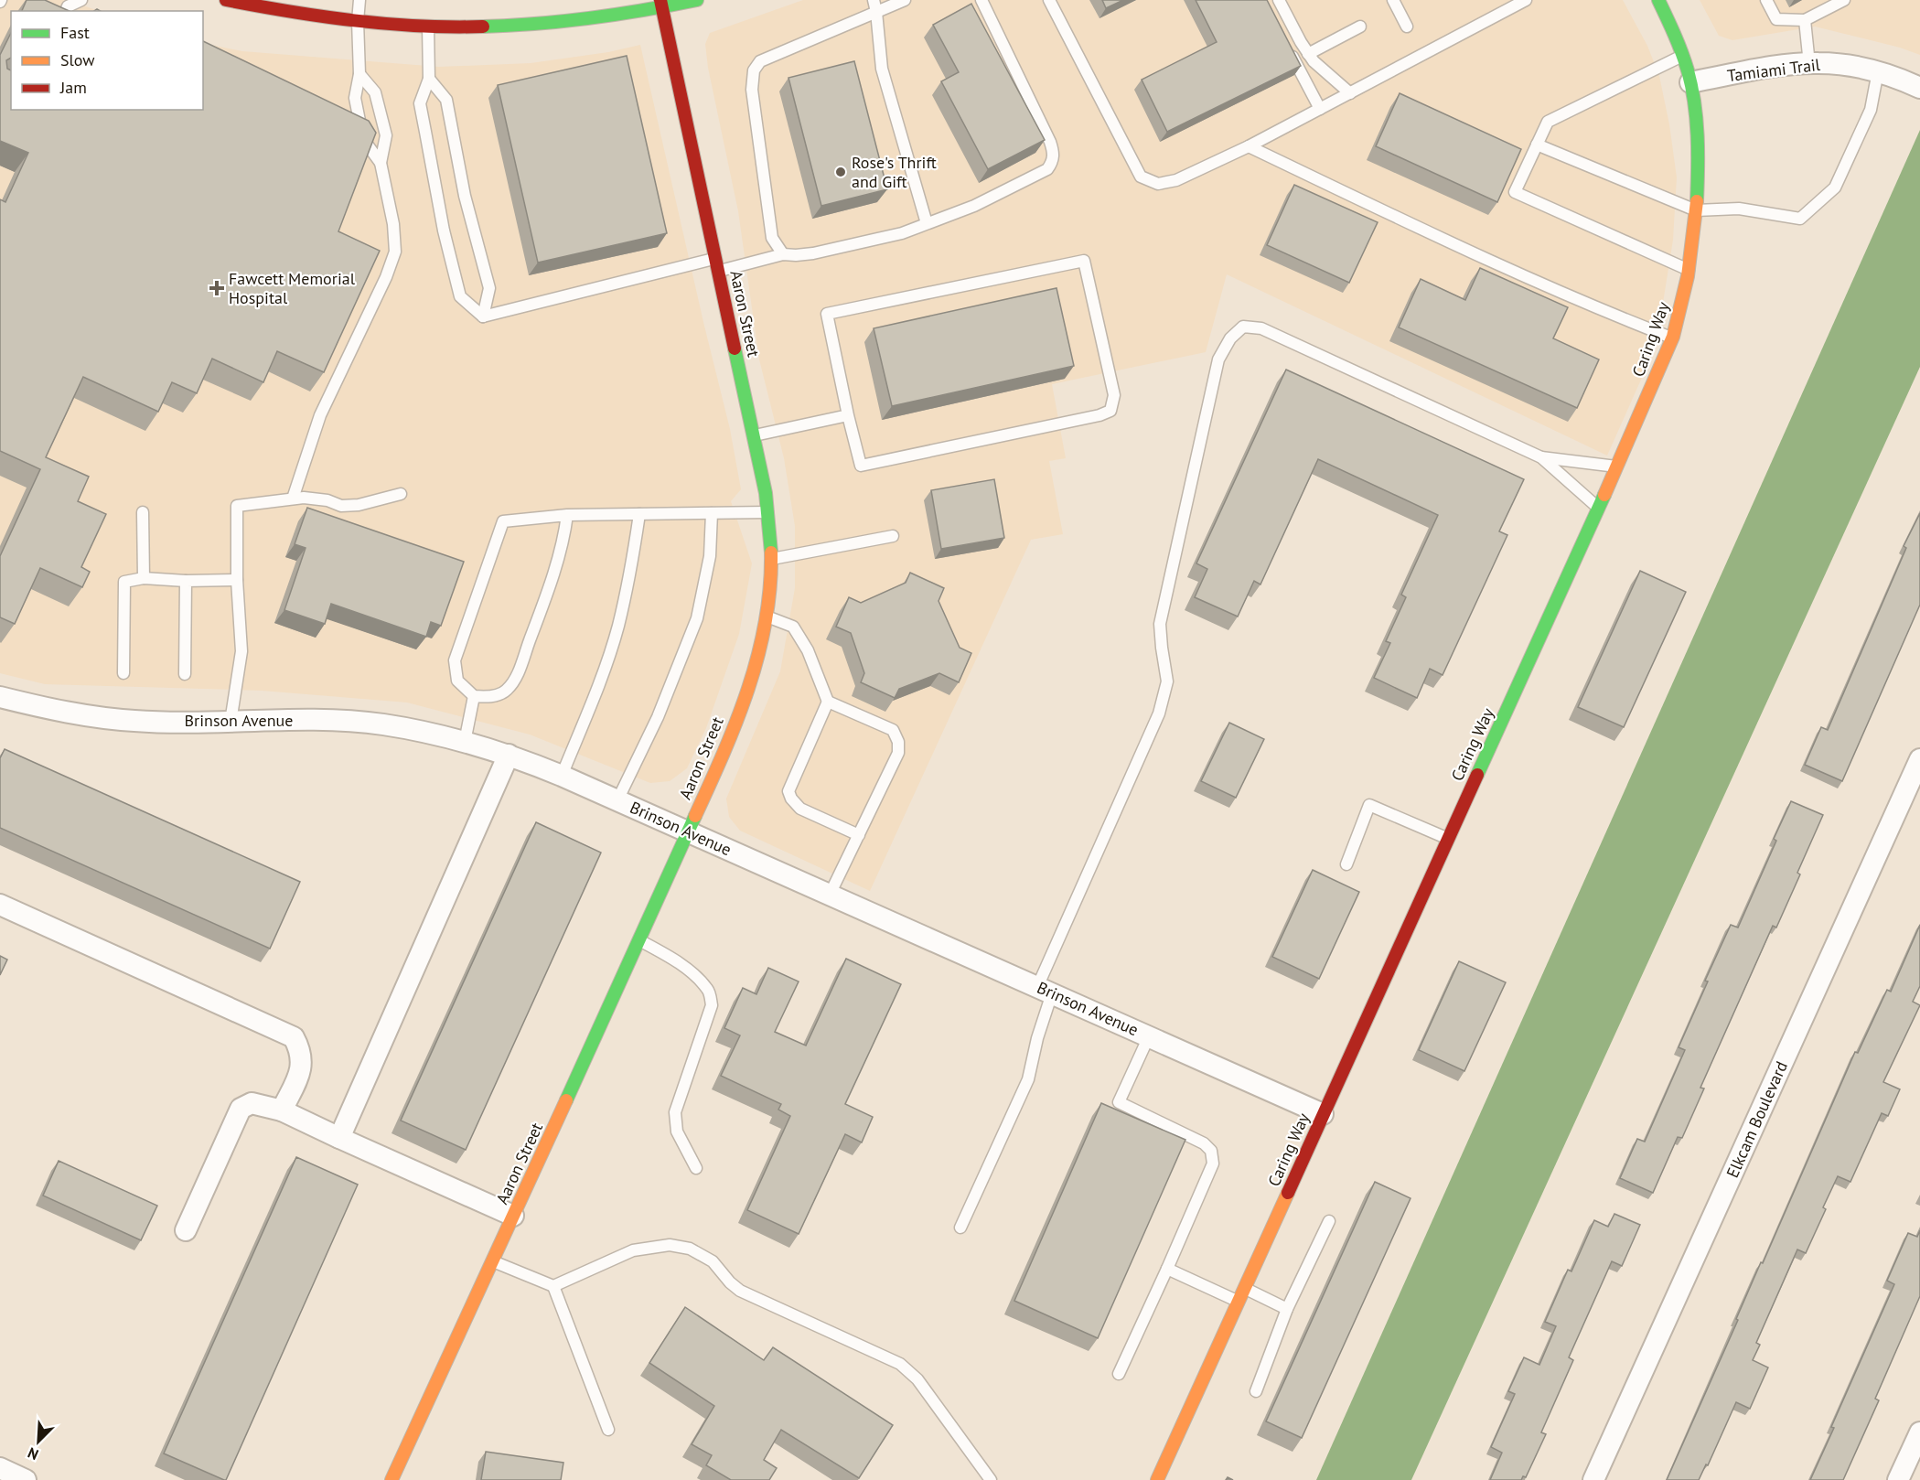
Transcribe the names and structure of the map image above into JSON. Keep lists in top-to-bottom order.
{
  "streets": {
    "street": [
      "Tamiami Trail",
      "Aaron Street",
      "Caring Way",
      "Brinson Avenue",
      "Elkcam Boulevard"
    ]
  },
  "crossings": [
    ["Tamiami Trail", "Caring Way"],
    ["Aaron Street", "Brinson Avenue"],
    ["Caring Way", "Brinson Avenue"]
  ],
  "places": {
    "other": ["Rose's Thrift and Gift"],
    "health": ["Fawcett Memorial Hospital"]
  },
  "legend": ["Fast", "Slow", "Jam"],
  "north": "bottom left"
}
